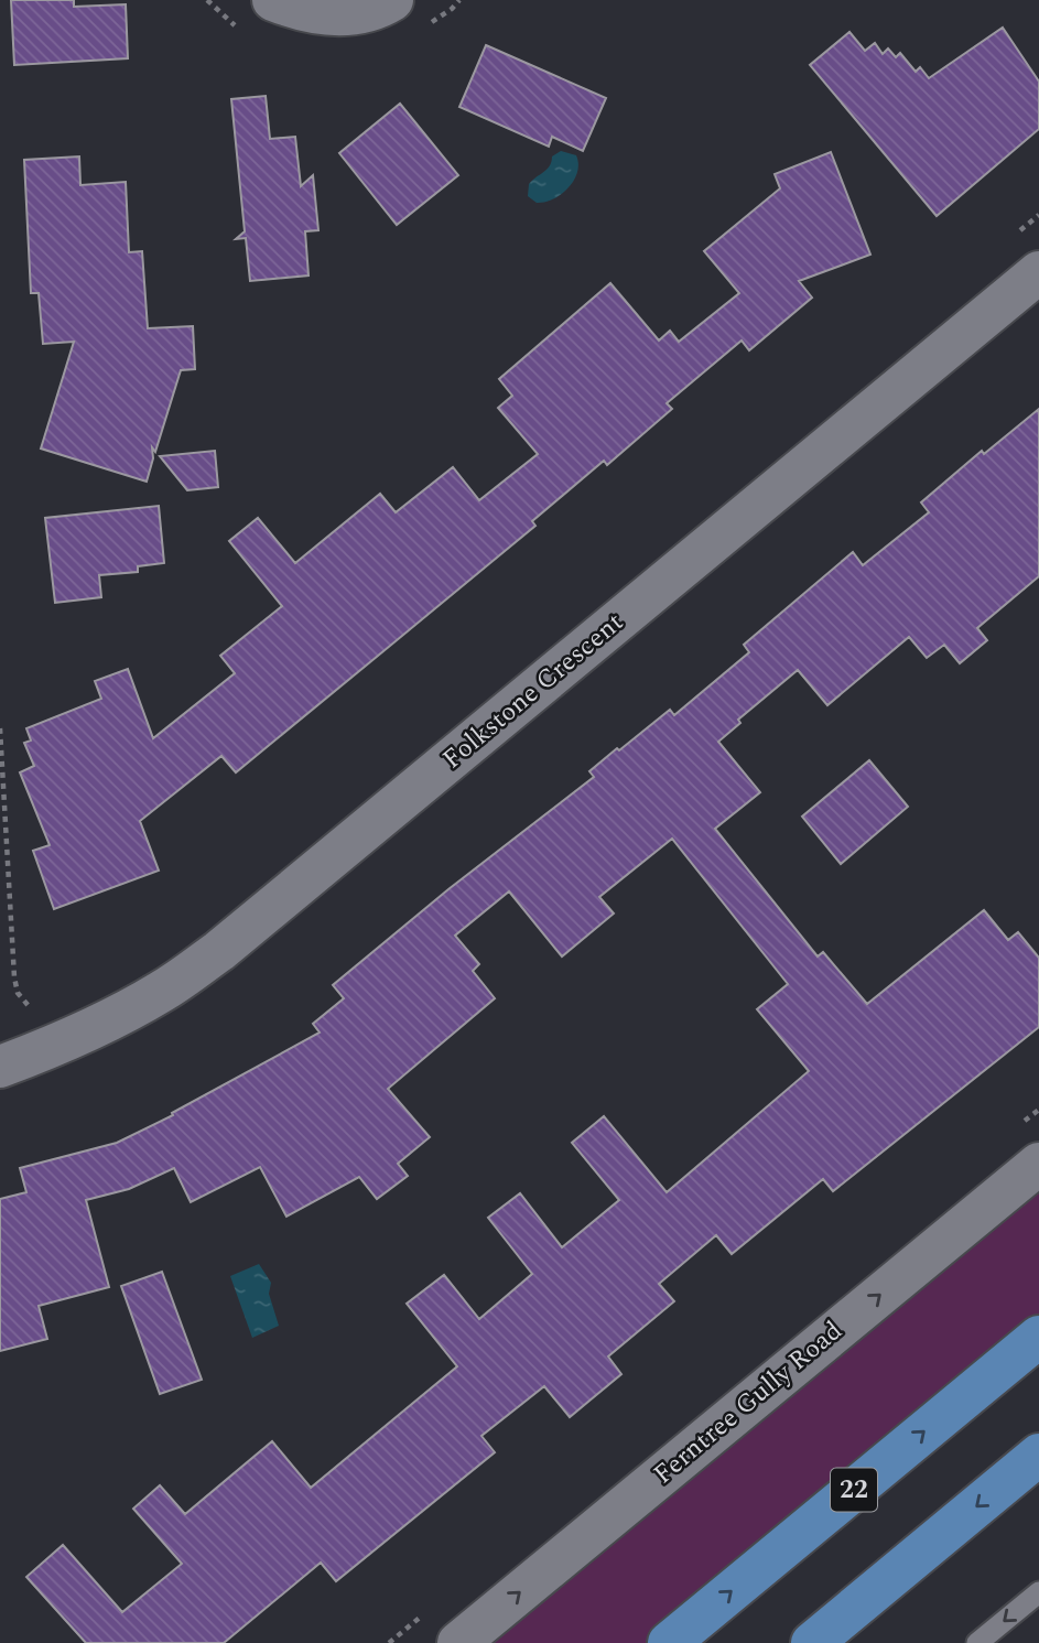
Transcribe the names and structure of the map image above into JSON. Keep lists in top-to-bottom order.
{
  "streets": {
    "main road": ["22"],
    "street": ["Folkstone Crescent", "Ferntree Gully Road"]
  },
  "one_way": ["Ferntree Gully Road"]
}
